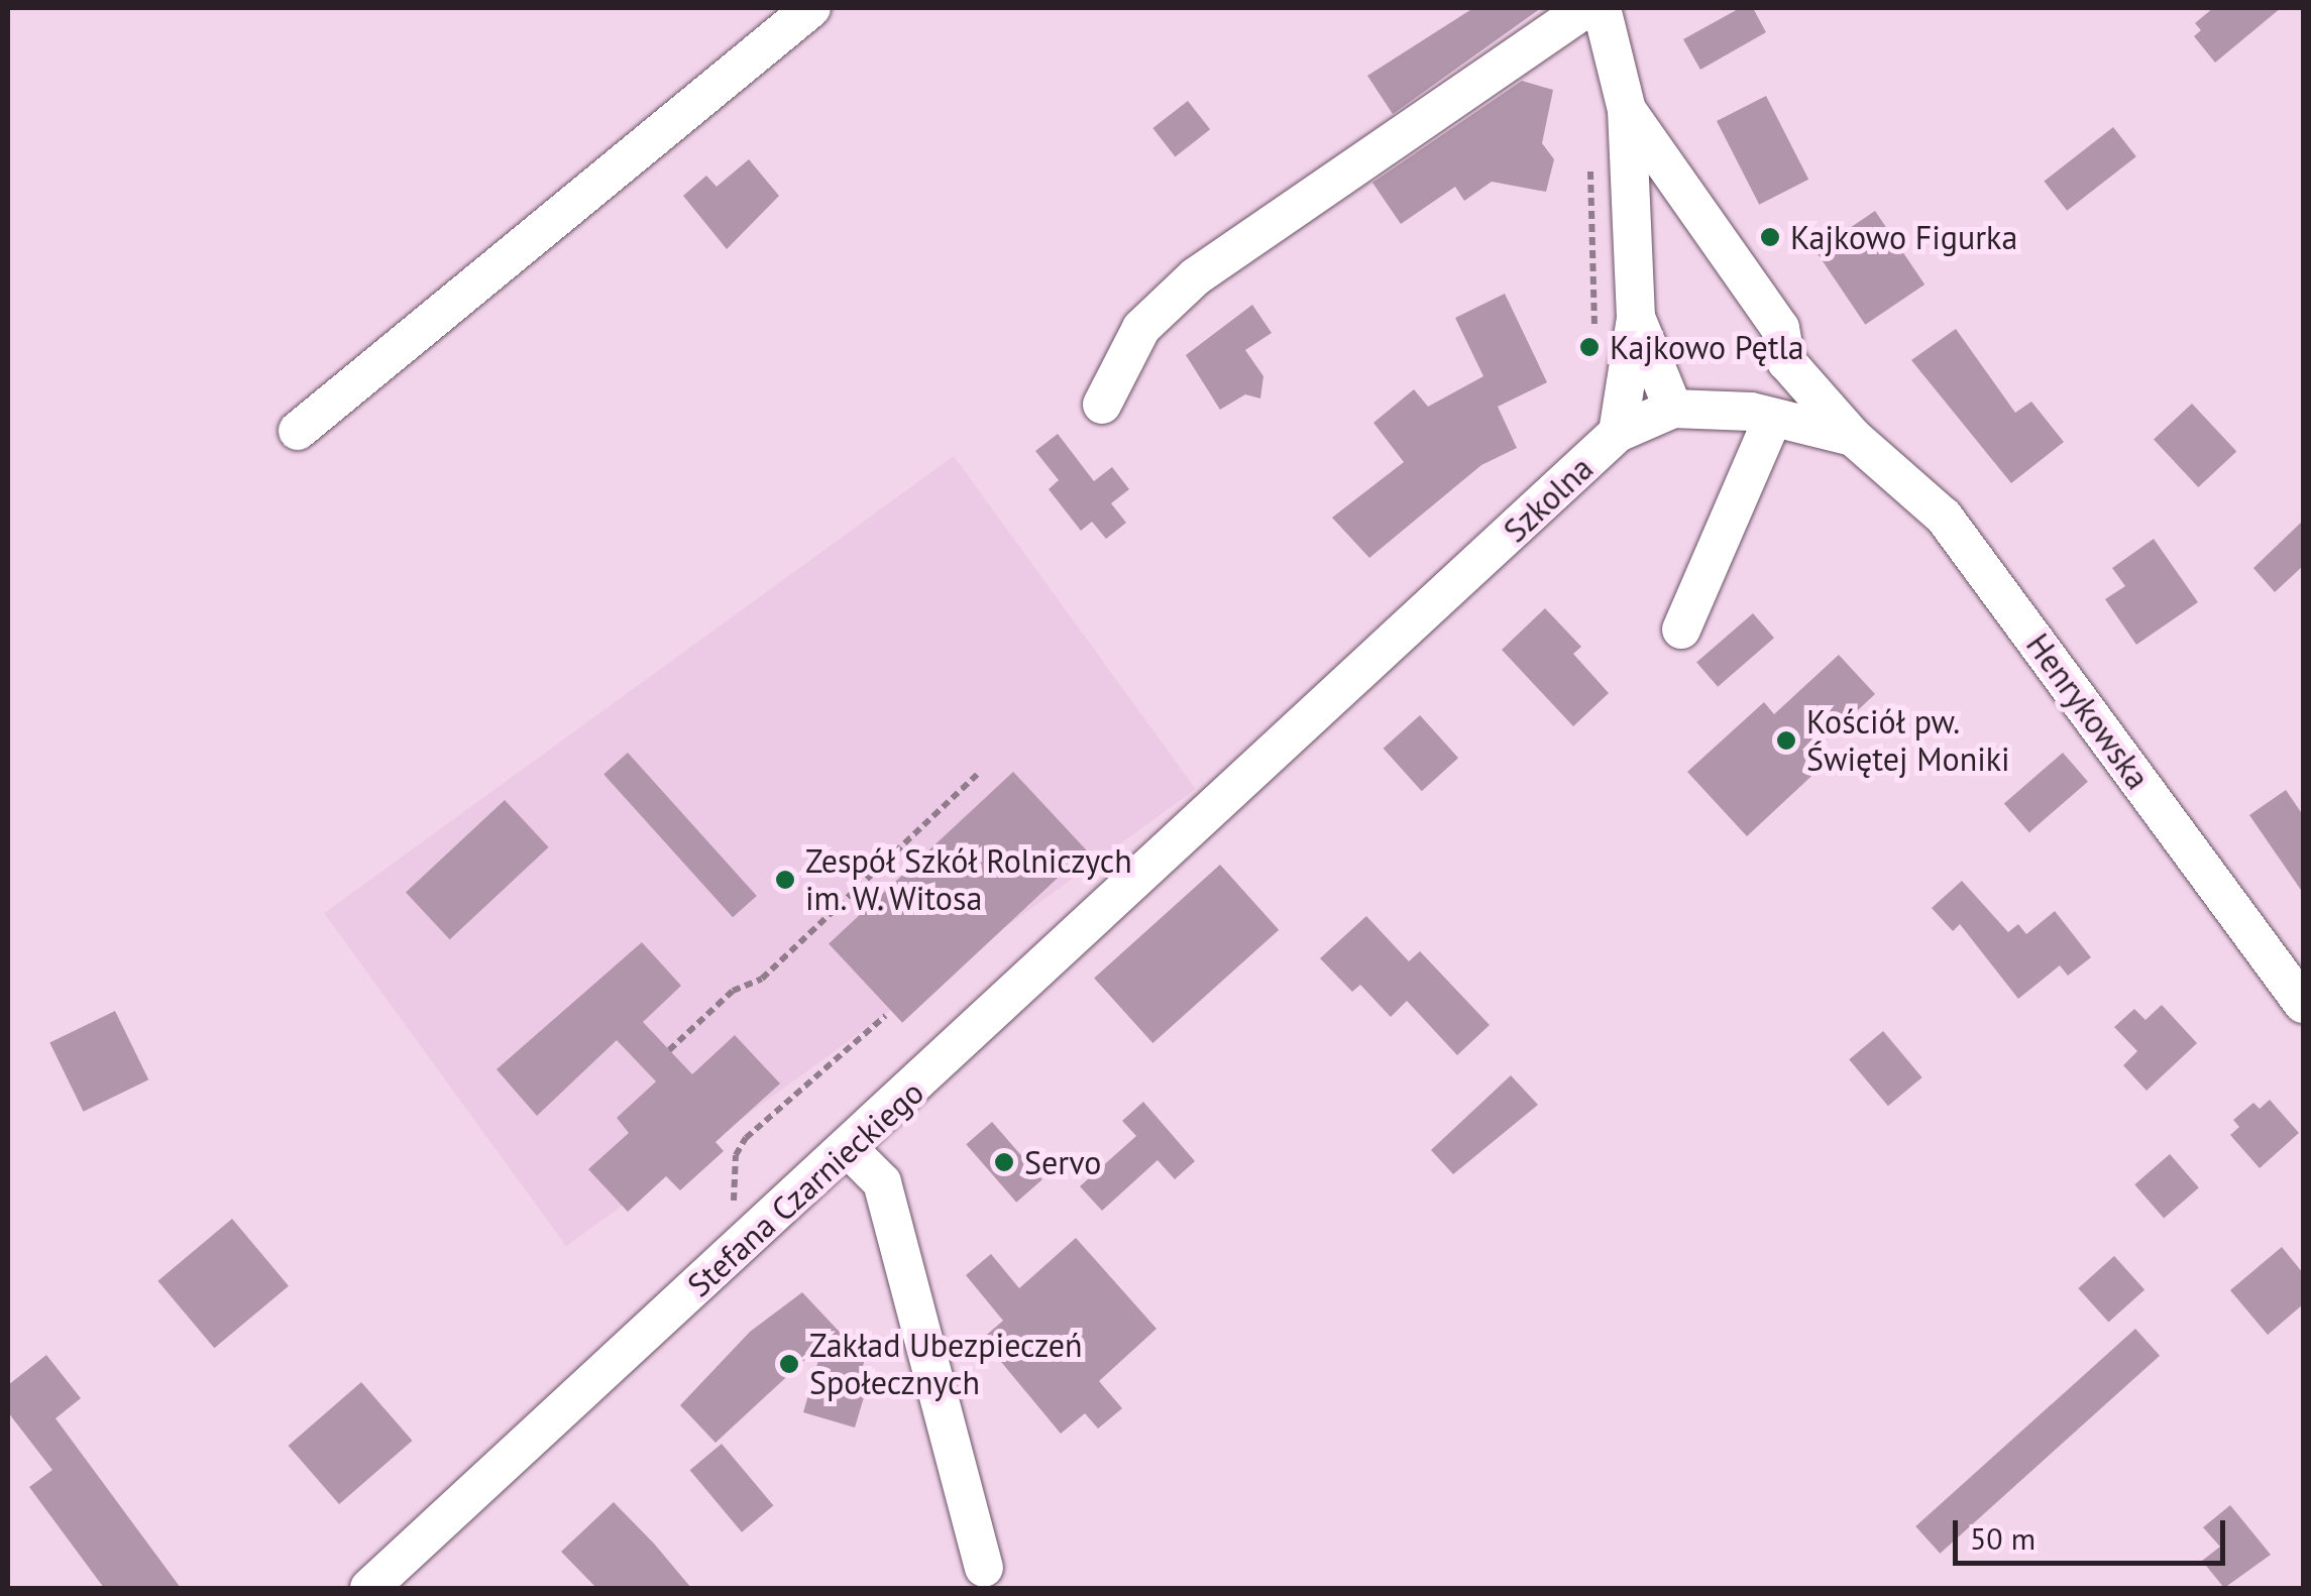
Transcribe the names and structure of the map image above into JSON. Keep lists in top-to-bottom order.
{
  "streets": {
    "street": ["Szkolna", "Henrykowska", "Stefana Czarnieckiego"]
  },
  "crossings": [
    ["Szkolna", "Henrykowska"],
    ["Szkolna", "Stefana Czarnieckiego"]
  ],
  "places": [
    "Kajkowo Figurka",
    "Kajkowo Pętla",
    "Kościół pw. Świętej Moniki",
    "Zespół Szkół Rolniczych im. W. Witosa",
    "Servo",
    "Zakład Ubezpieczeń Społecznych"
  ],
  "scale_bar": "50 m"
}
